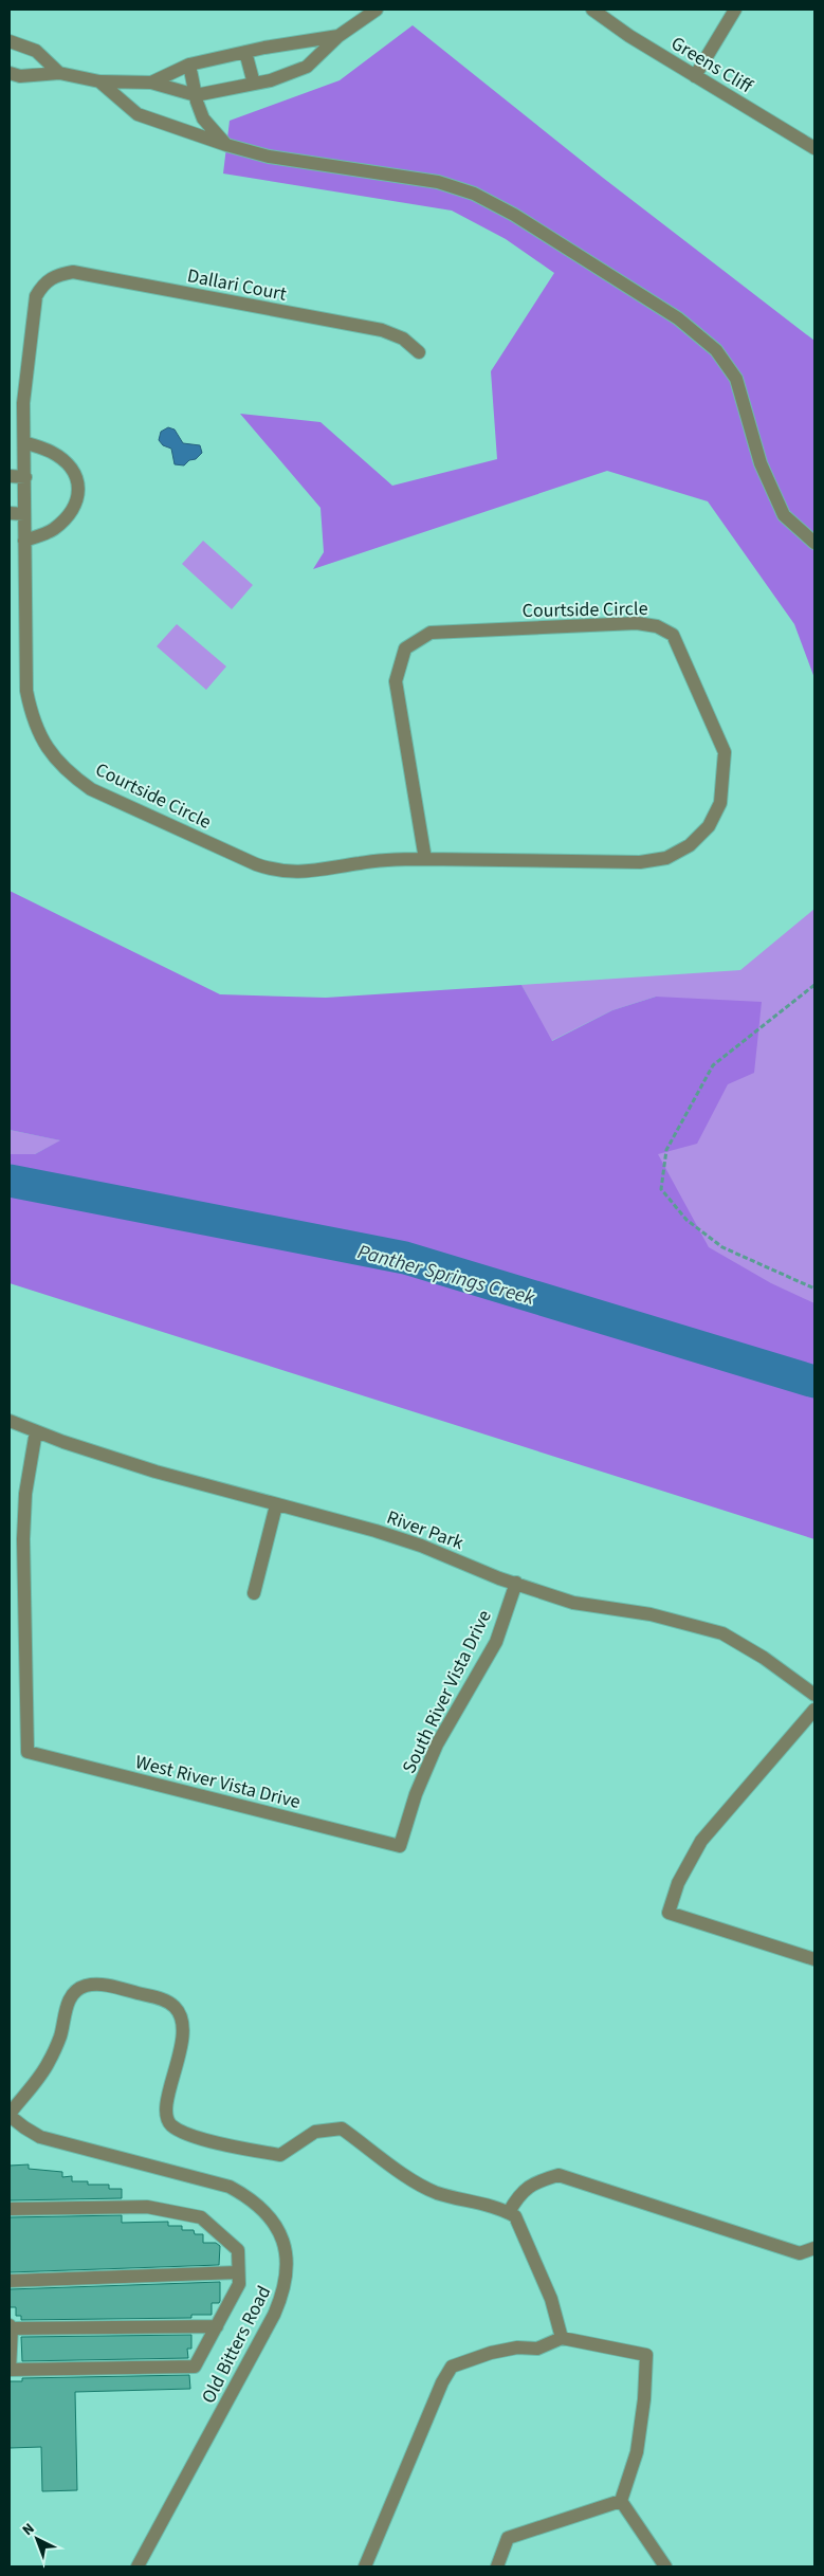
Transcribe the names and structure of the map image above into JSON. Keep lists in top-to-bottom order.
{
  "streets": {
    "street": [
      "Greens Cliff",
      "Dallari Court",
      "Courtside Circle",
      "River Park",
      "South River Vista Drive",
      "West River Vista Drive",
      "Old Bitters Road"
    ]
  },
  "crossings": [
    ["Dallari Court", "Courtside Circle"],
    ["River Park", "South River Vista Drive"],
    ["River Park", "West River Vista Drive"],
    ["South River Vista Drive", "West River Vista Drive"]
  ],
  "water": ["Panther Springs Creek"],
  "north": "top left"
}
